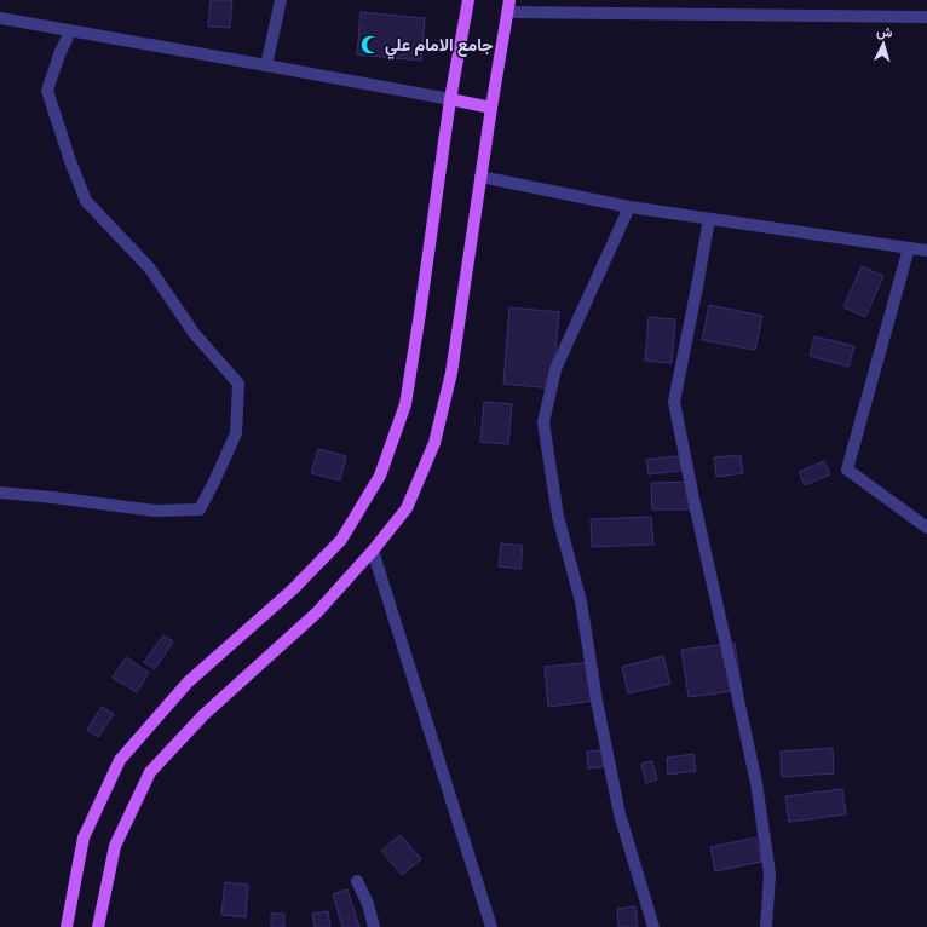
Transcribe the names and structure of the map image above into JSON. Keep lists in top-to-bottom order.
{
  "places": {
    "mosque": ["جامع الامام علي"]
  },
  "north": "top"
}
